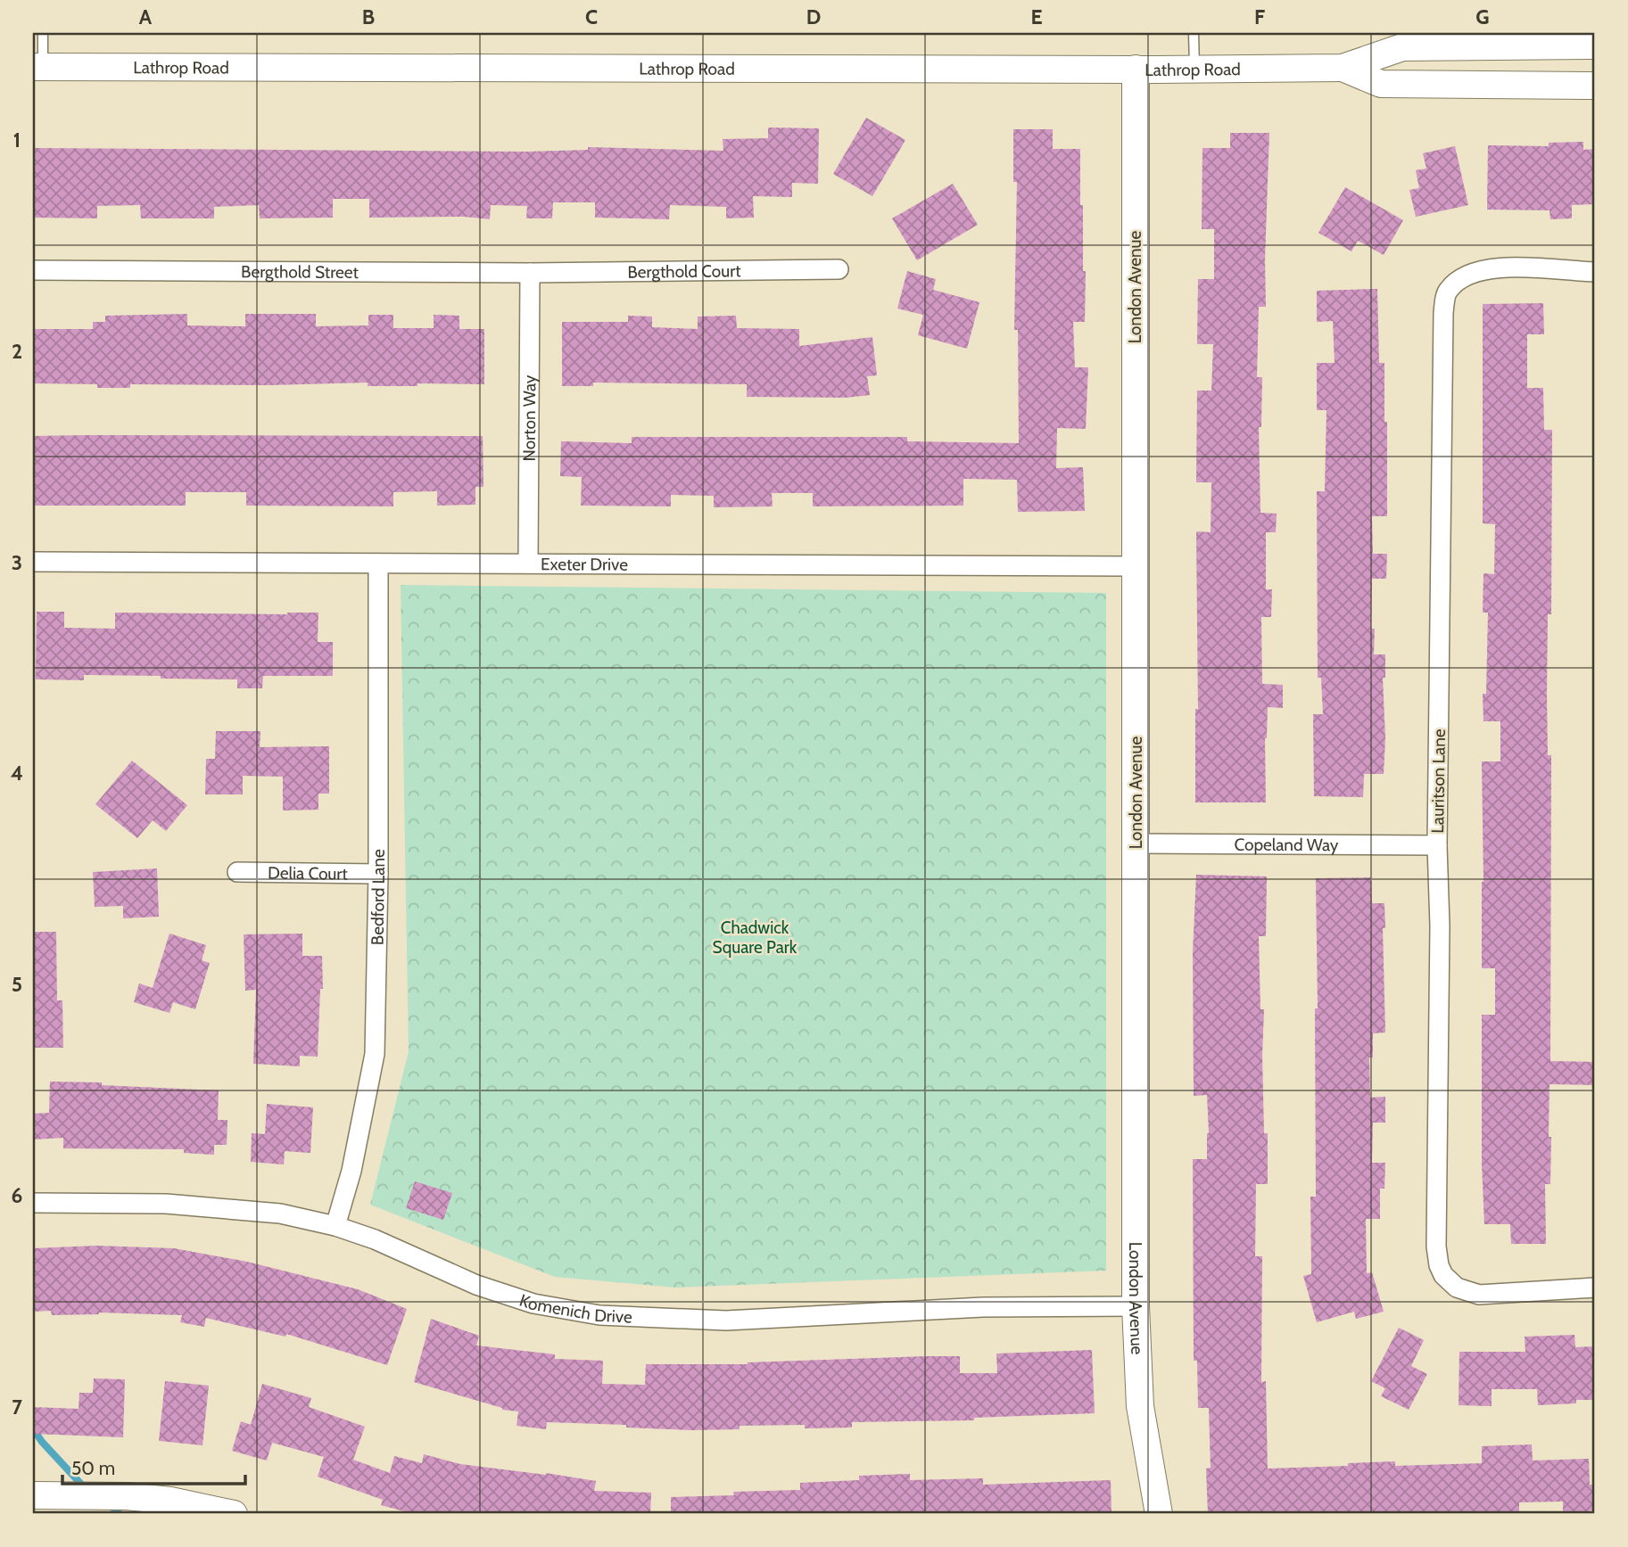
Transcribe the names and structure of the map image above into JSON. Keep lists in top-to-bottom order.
{
  "streets": {
    "main road": ["Lathrop Road", "London Avenue"],
    "street": [
      "Bergthold Court",
      "Bergthold Street",
      "Norton Way",
      "Exeter Drive",
      "Lauritson Lane",
      "Copeland Way",
      "Delia Court",
      "Bedford Lane",
      "Komenich Drive"
    ]
  },
  "crossings": [
    ["Lathrop Road", "London Avenue"],
    ["Bergthold Court", "Bergthold Street"],
    ["Bergthold Court", "Norton Way"],
    ["Bergthold Street", "Norton Way"],
    ["London Avenue", "Exeter Drive"],
    ["London Avenue", "Copeland Way"],
    ["London Avenue", "Komenich Drive"],
    ["Norton Way", "Exeter Drive"],
    ["Exeter Drive", "Bedford Lane"],
    ["Lauritson Lane", "Copeland Way"],
    ["Delia Court", "Bedford Lane"],
    ["Bedford Lane", "Komenich Drive"]
  ],
  "parks": ["Chadwick Square Park"],
  "scale_bar": "50 m",
  "grid": {
    "columns": [
      "A",
      "B",
      "C",
      "D",
      "E",
      "F",
      "G"
    ],
    "rows": [
      "1",
      "2",
      "3",
      "4",
      "5",
      "6",
      "7"
    ]
  }
}
